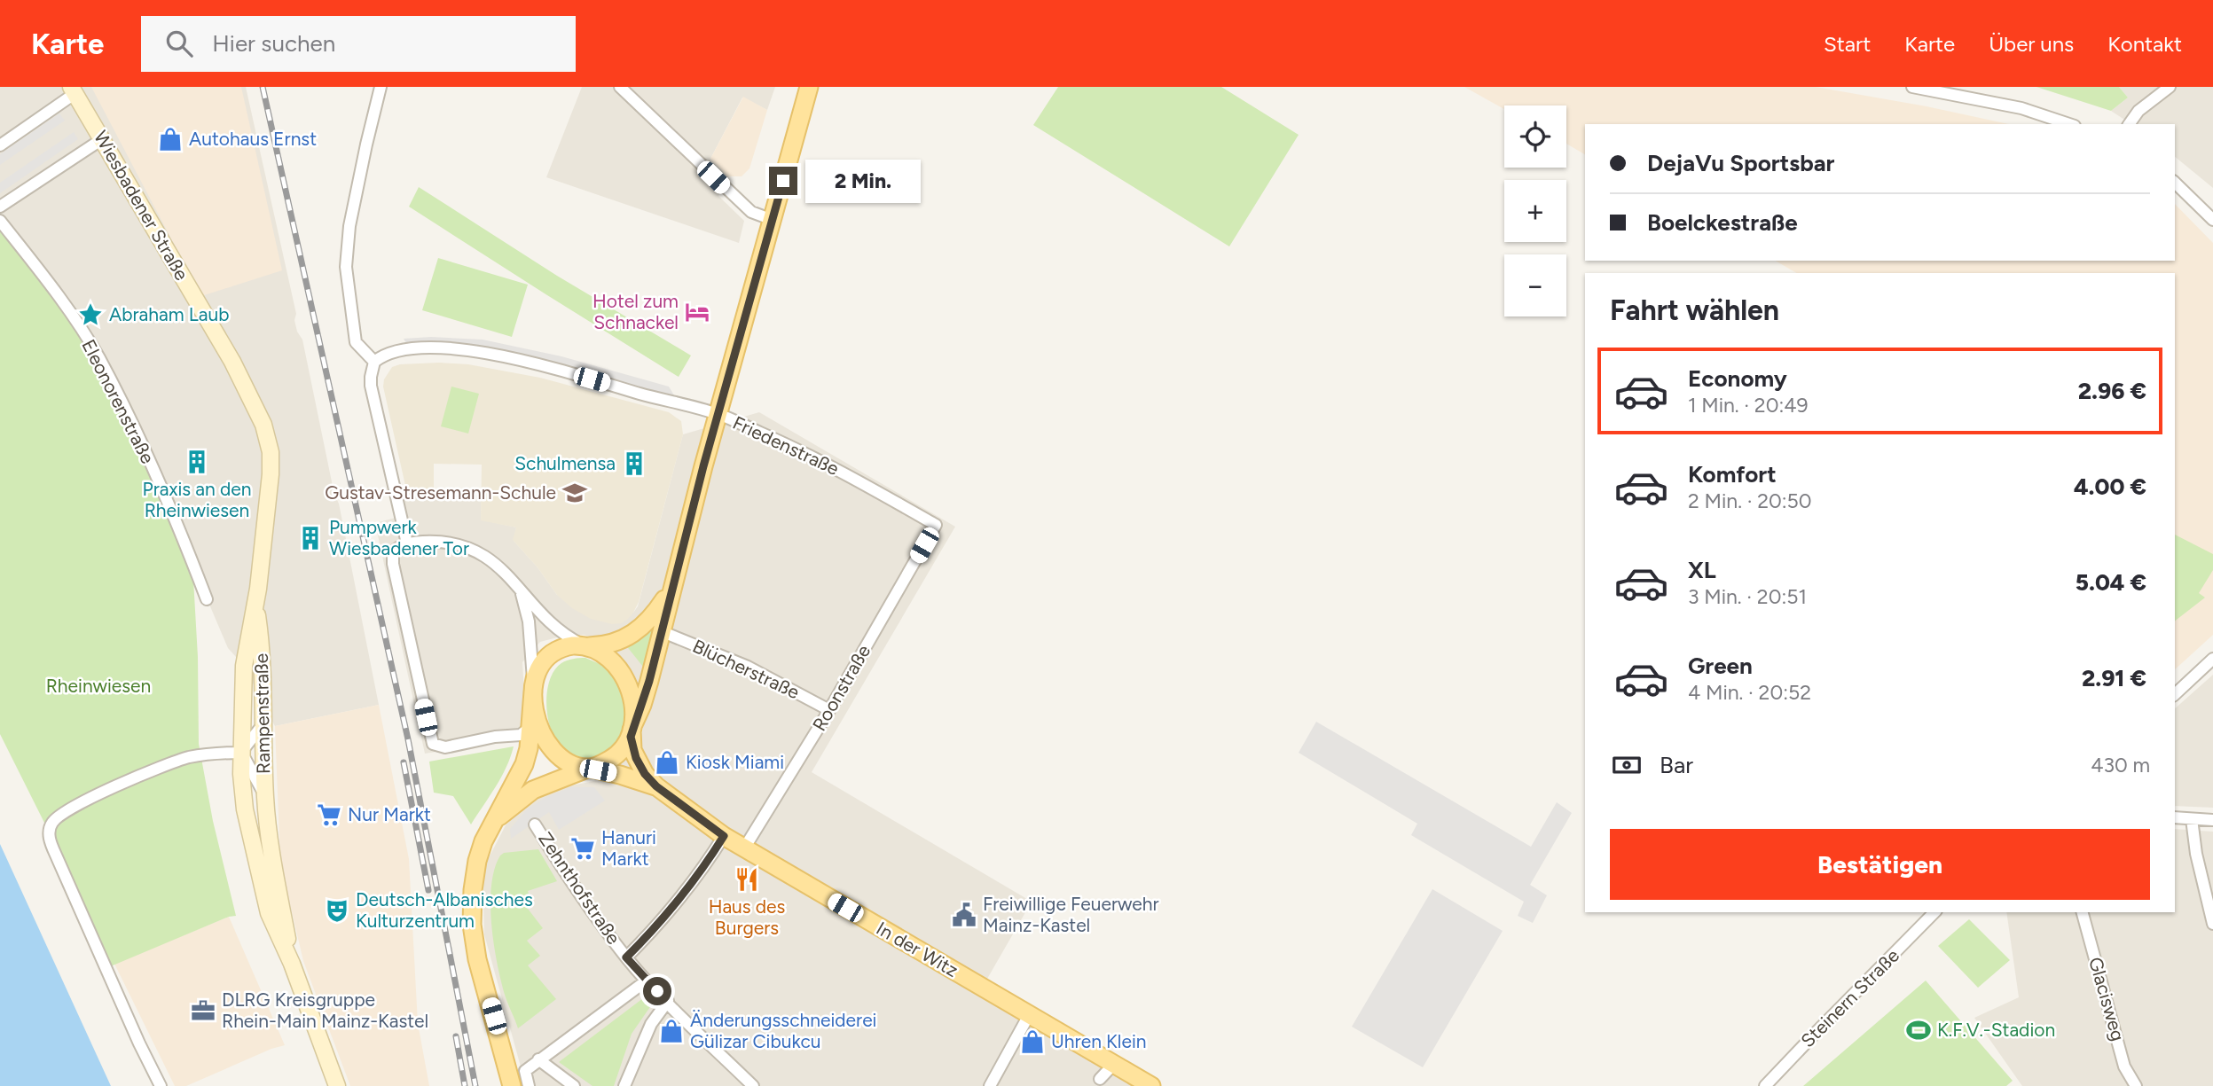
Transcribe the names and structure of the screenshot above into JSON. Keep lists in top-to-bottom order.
{
  "streets": {
    "main road": ["Wiesbadener Straße", "Rampenstraße", "In der Witz"],
    "street": [
      "Eleonorenstraße",
      "Friedenstraße",
      "Blücherstraße",
      "Roonstraße",
      "Zehnthofstraße",
      "Steinern Straße",
      "Glacisweg"
    ]
  },
  "crossings": [
    ["Wiesbadener Straße", "Rampenstraße"],
    ["Friedenstraße", "Roonstraße"],
    ["Blücherstraße", "Roonstraße"],
    ["Roonstraße", "In der Witz"]
  ],
  "parks": ["Rheinwiesen"],
  "places": {
    "shop": [
      "Autohaus Ernst",
      "Kiosk Miami",
      "Änderungsschneiderei Gülizar Cibukcu",
      "Uhren Klein"
    ],
    "hotel": ["Hotel zum Schnackel"],
    "place": ["Abraham Laub"],
    "building": ["Praxis an den Rheinwiesen", "Schulmensa", "Pumpwerk Wiesbadener Tor"],
    "school or university": ["Gustav-Stresemann-Schule"],
    "supermarket": ["Nur Markt", "Hanuri Markt"],
    "restaurant": ["Haus des Burgers"],
    "theatre": ["Deutsch-Albanisches Kulturzentrum"],
    "public building": ["Freiwillige Feuerwehr Mainz-Kastel"],
    "office": ["DLRG Kreisgruppe Rhein-Main Mainz-Kastel"],
    "sports": ["K.F.V.-Stadion"]
  },
  "page": {
    "header": "Karte",
    "search": "Hier suchen",
    "nav": [
      "Start",
      "Karte",
      "Über uns",
      "Kontakt"
    ],
    "map_buttons": ["+", "−"],
    "banner": ["DejaVu Sportsbar", "Boelckestraße"],
    "bubble": "2 Min.",
    "heading": "Fahrt wählen",
    "list": [
      {
        "name": "Economy",
        "note": "1 Min. · 20:49",
        "value": "2.96 €"
      },
      {
        "name": "Komfort",
        "note": "2 Min. · 20:50",
        "value": "4.00 €"
      },
      {
        "name": "XL",
        "note": "3 Min. · 20:51",
        "value": "5.04 €"
      },
      {
        "name": "Green",
        "note": "4 Min. · 20:52",
        "value": "2.91 €"
      }
    ],
    "pay": ["Bar", "430 m"],
    "buttons": "Bestätigen"
  }
}
